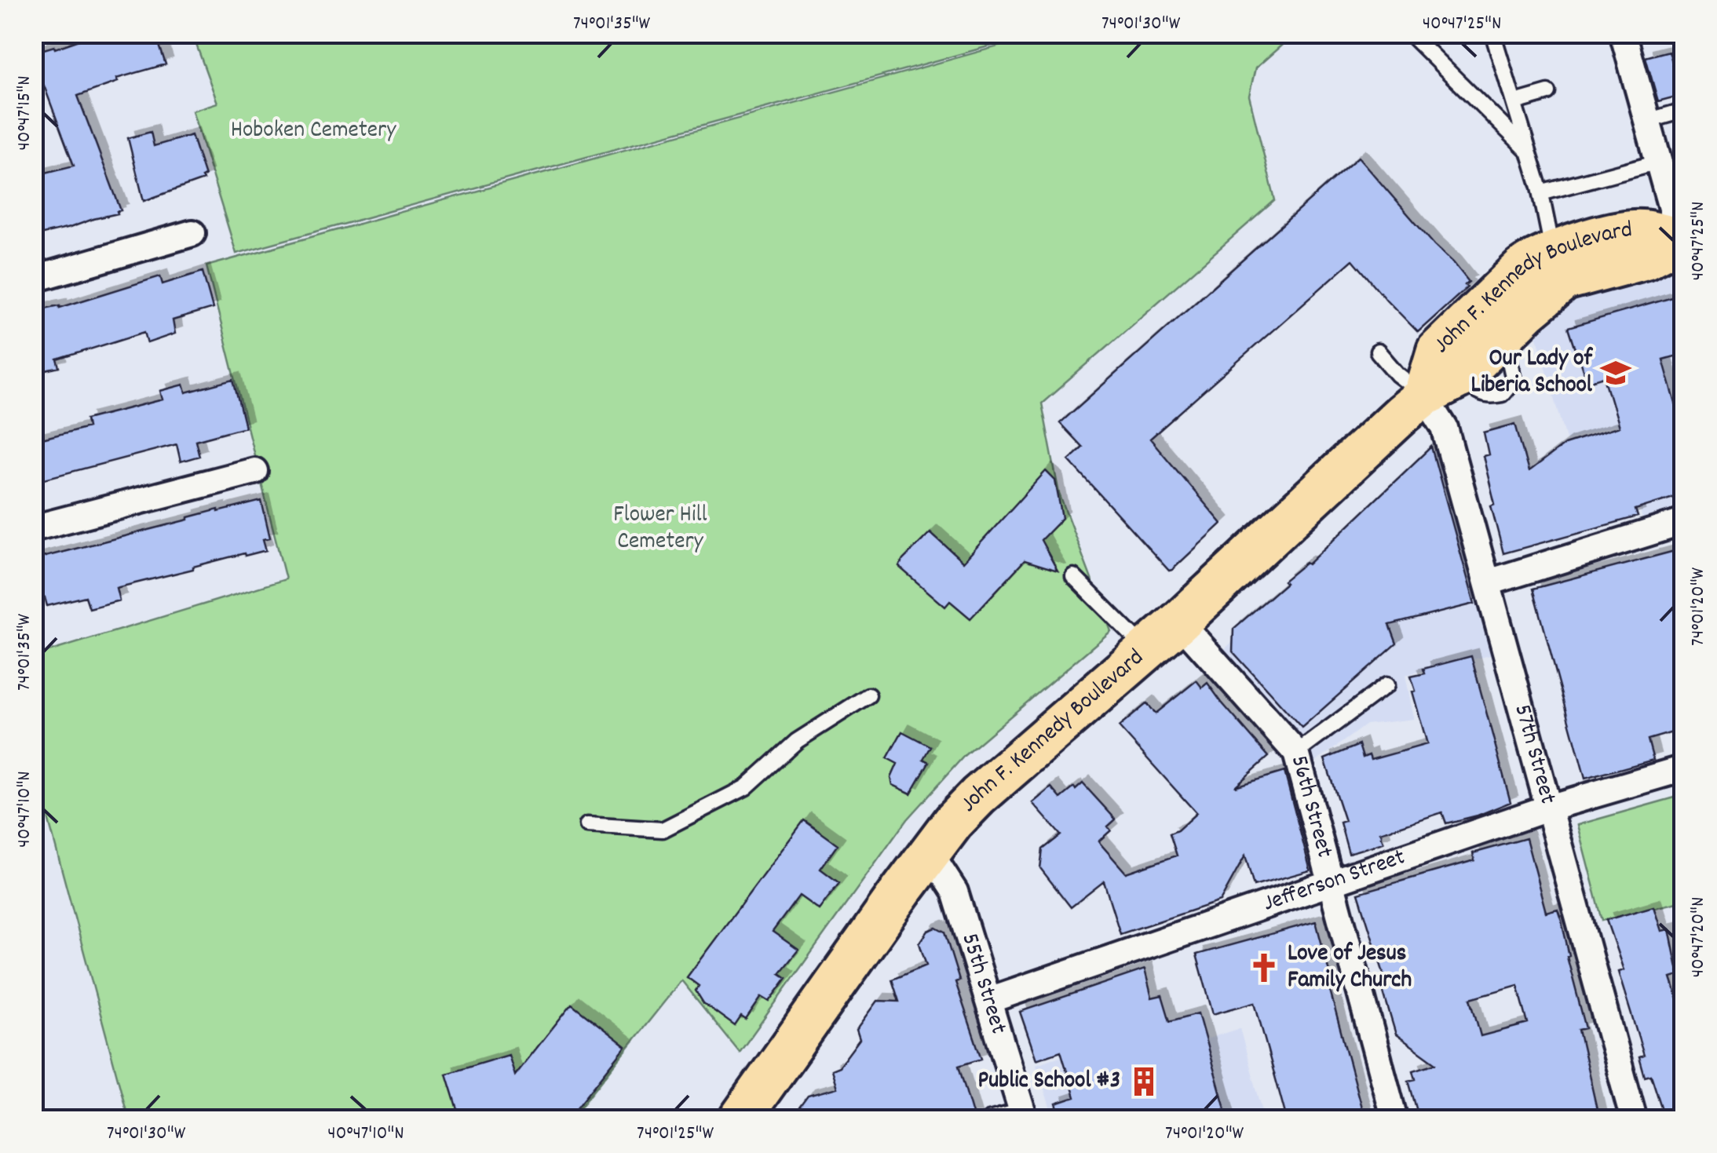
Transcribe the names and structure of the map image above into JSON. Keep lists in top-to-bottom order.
{
  "streets": {
    "main road": ["John F. Kennedy Boulevard"],
    "street": [
      "57th Street",
      "56th Street",
      "Jefferson Street",
      "55th Street"
    ]
  },
  "crossings": [
    ["John F. Kennedy Boulevard", "57th Street"],
    ["John F. Kennedy Boulevard", "56th Street"],
    ["John F. Kennedy Boulevard", "55th Street"],
    ["57th Street", "Jefferson Street"],
    ["56th Street", "Jefferson Street"],
    ["Jefferson Street", "55th Street"]
  ],
  "parks": ["Hoboken Cemetery", "Flower Hill Cemetery"],
  "places": {
    "school or university": ["Our Lady of Liberia School"],
    "church": ["Love of Jesus Family Church"],
    "building": ["Public School #3"]
  },
  "coordinates": [
    "74°01'35\"W",
    "74°01'30\"W",
    "40°47'25\"N",
    "40°47'15\"N",
    "74°01'20\"W",
    "40°47'10\"N",
    "40°47'20\"N",
    "74°01'25\"W"
  ]
}
